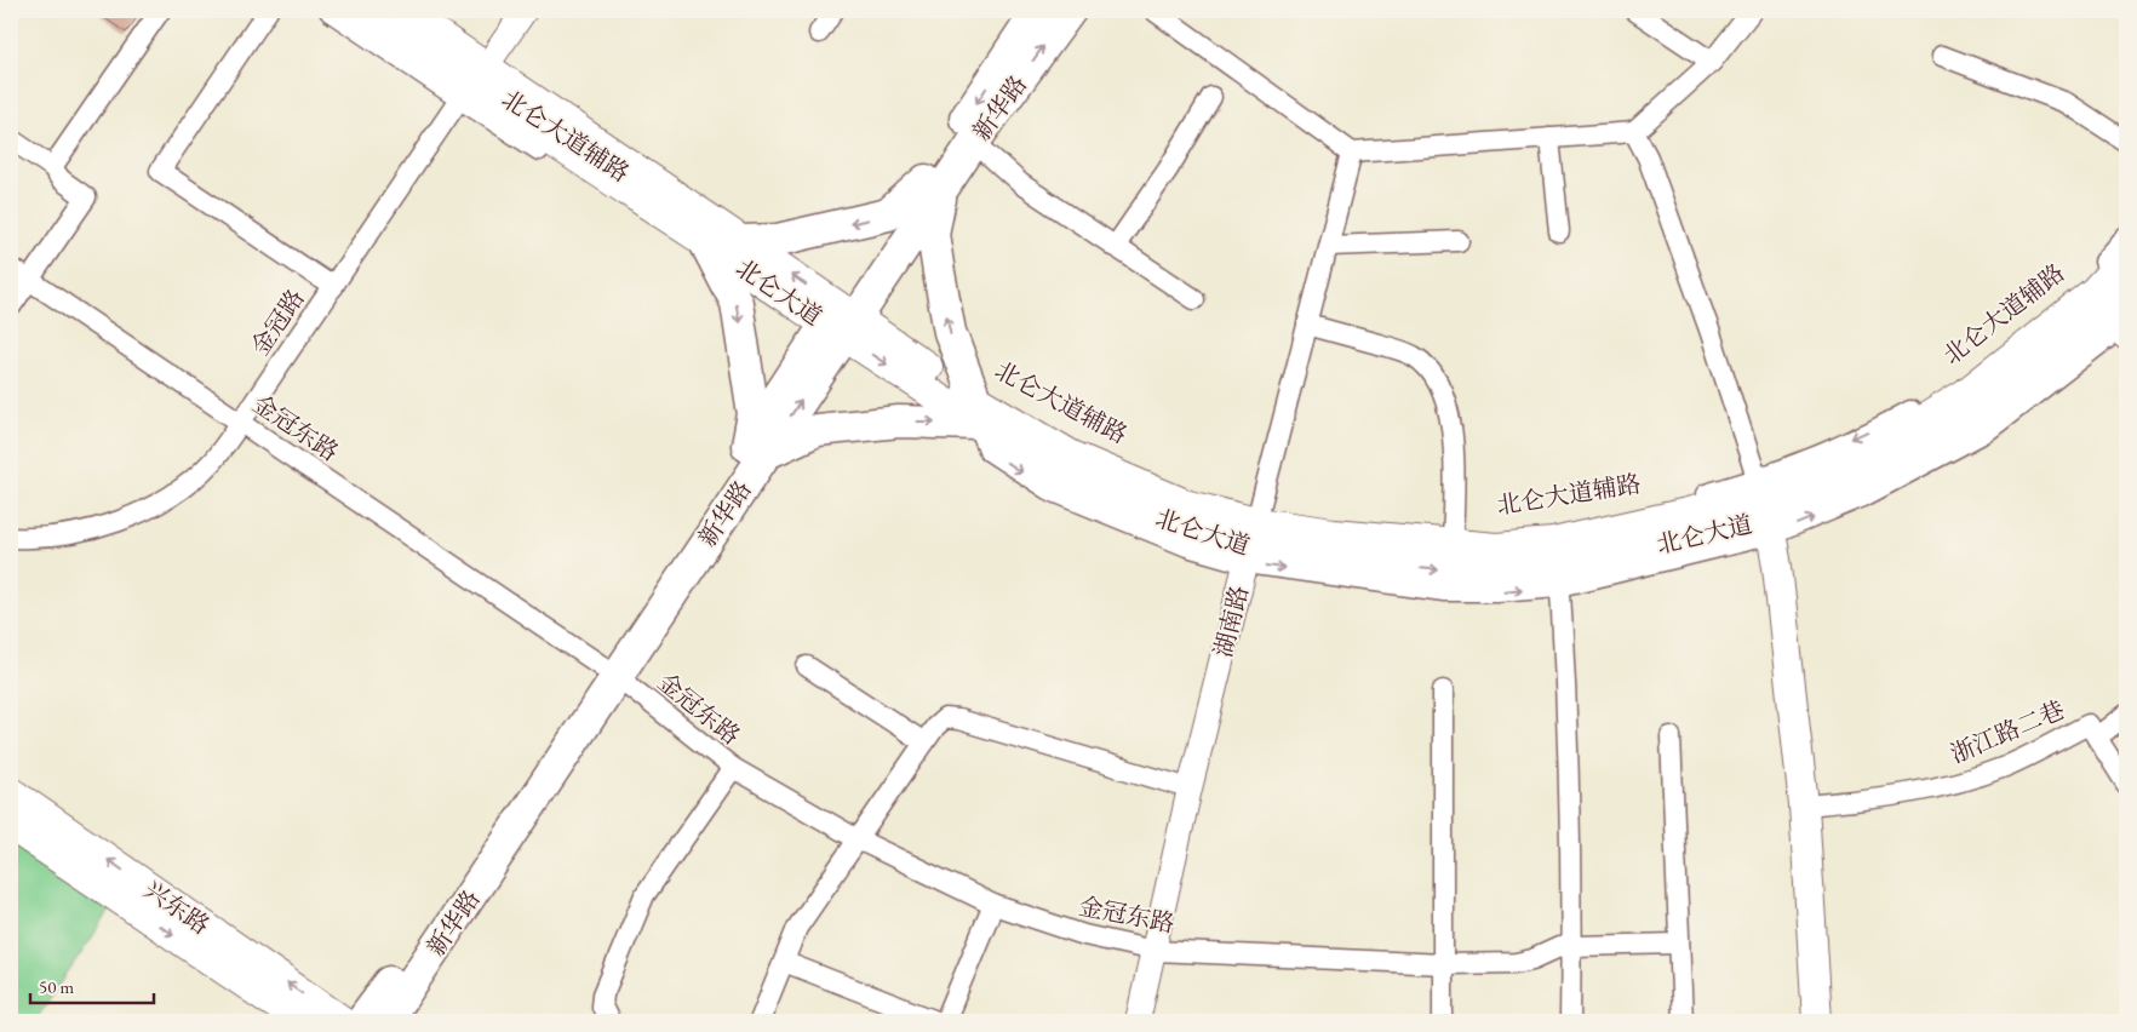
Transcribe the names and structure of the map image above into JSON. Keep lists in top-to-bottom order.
{
  "streets": {
    "main road": ["新华路", "北仑大道", "兴东路"],
    "street": [
      "北仑大道辅路",
      "金冠路",
      "金冠东路",
      "湖南路",
      "浙江路二巷"
    ]
  },
  "crossings": [
    ["新华路", "北仑大道"],
    ["新华路", "金冠东路"],
    ["北仑大道辅路", "北仑大道"],
    ["北仑大道", "金冠路"],
    ["北仑大道", "湖南路"],
    ["金冠路", "金冠东路"],
    ["金冠东路", "湖南路"]
  ],
  "one_way": ["北仑大道辅路"],
  "scale_bar": "50 m"
}
